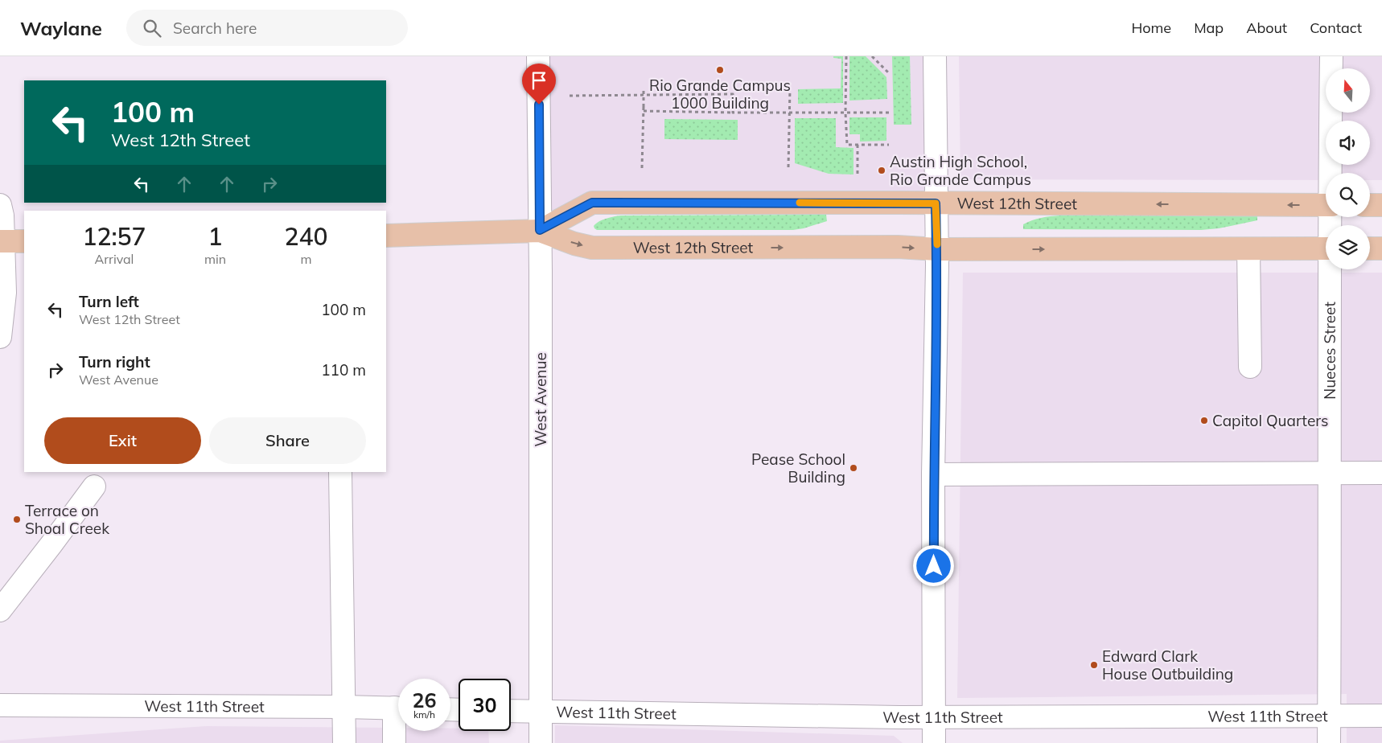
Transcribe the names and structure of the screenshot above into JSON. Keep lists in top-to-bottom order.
{
  "streets": {
    "main road": ["West 12th Street"],
    "street": ["Nueces Street", "West Avenue", "West 11th Street"]
  },
  "crossings": [
    ["West 12th Street", "West Avenue"],
    ["Nueces Street", "West 11th Street"],
    ["West Avenue", "West 11th Street"]
  ],
  "places": [
    "Rio Grande Campus 1000 Building",
    "Austin High School, Rio Grande Campus",
    "Capitol Quarters",
    "Pease School Building",
    "Terrace on Shoal Creek",
    "Edward Clark House Outbuilding"
  ],
  "north": "top",
  "page": {
    "header": "Waylane",
    "search": "Search here",
    "nav": [
      "Home",
      "Map",
      "About",
      "Contact"
    ],
    "turn": ["100 m", "West 12th Street"],
    "eta": [
      "12:57",
      "Arrival",
      "1",
      "min",
      "240",
      "m"
    ],
    "list": [
      {
        "name": "Turn left",
        "note": "West 12th Street",
        "value": "100 m"
      },
      {
        "name": "Turn right",
        "note": "West Avenue",
        "value": "110 m"
      }
    ],
    "buttons": ["Exit", "Share"],
    "speed": "26 km/h",
    "limit": "30"
  }
}
